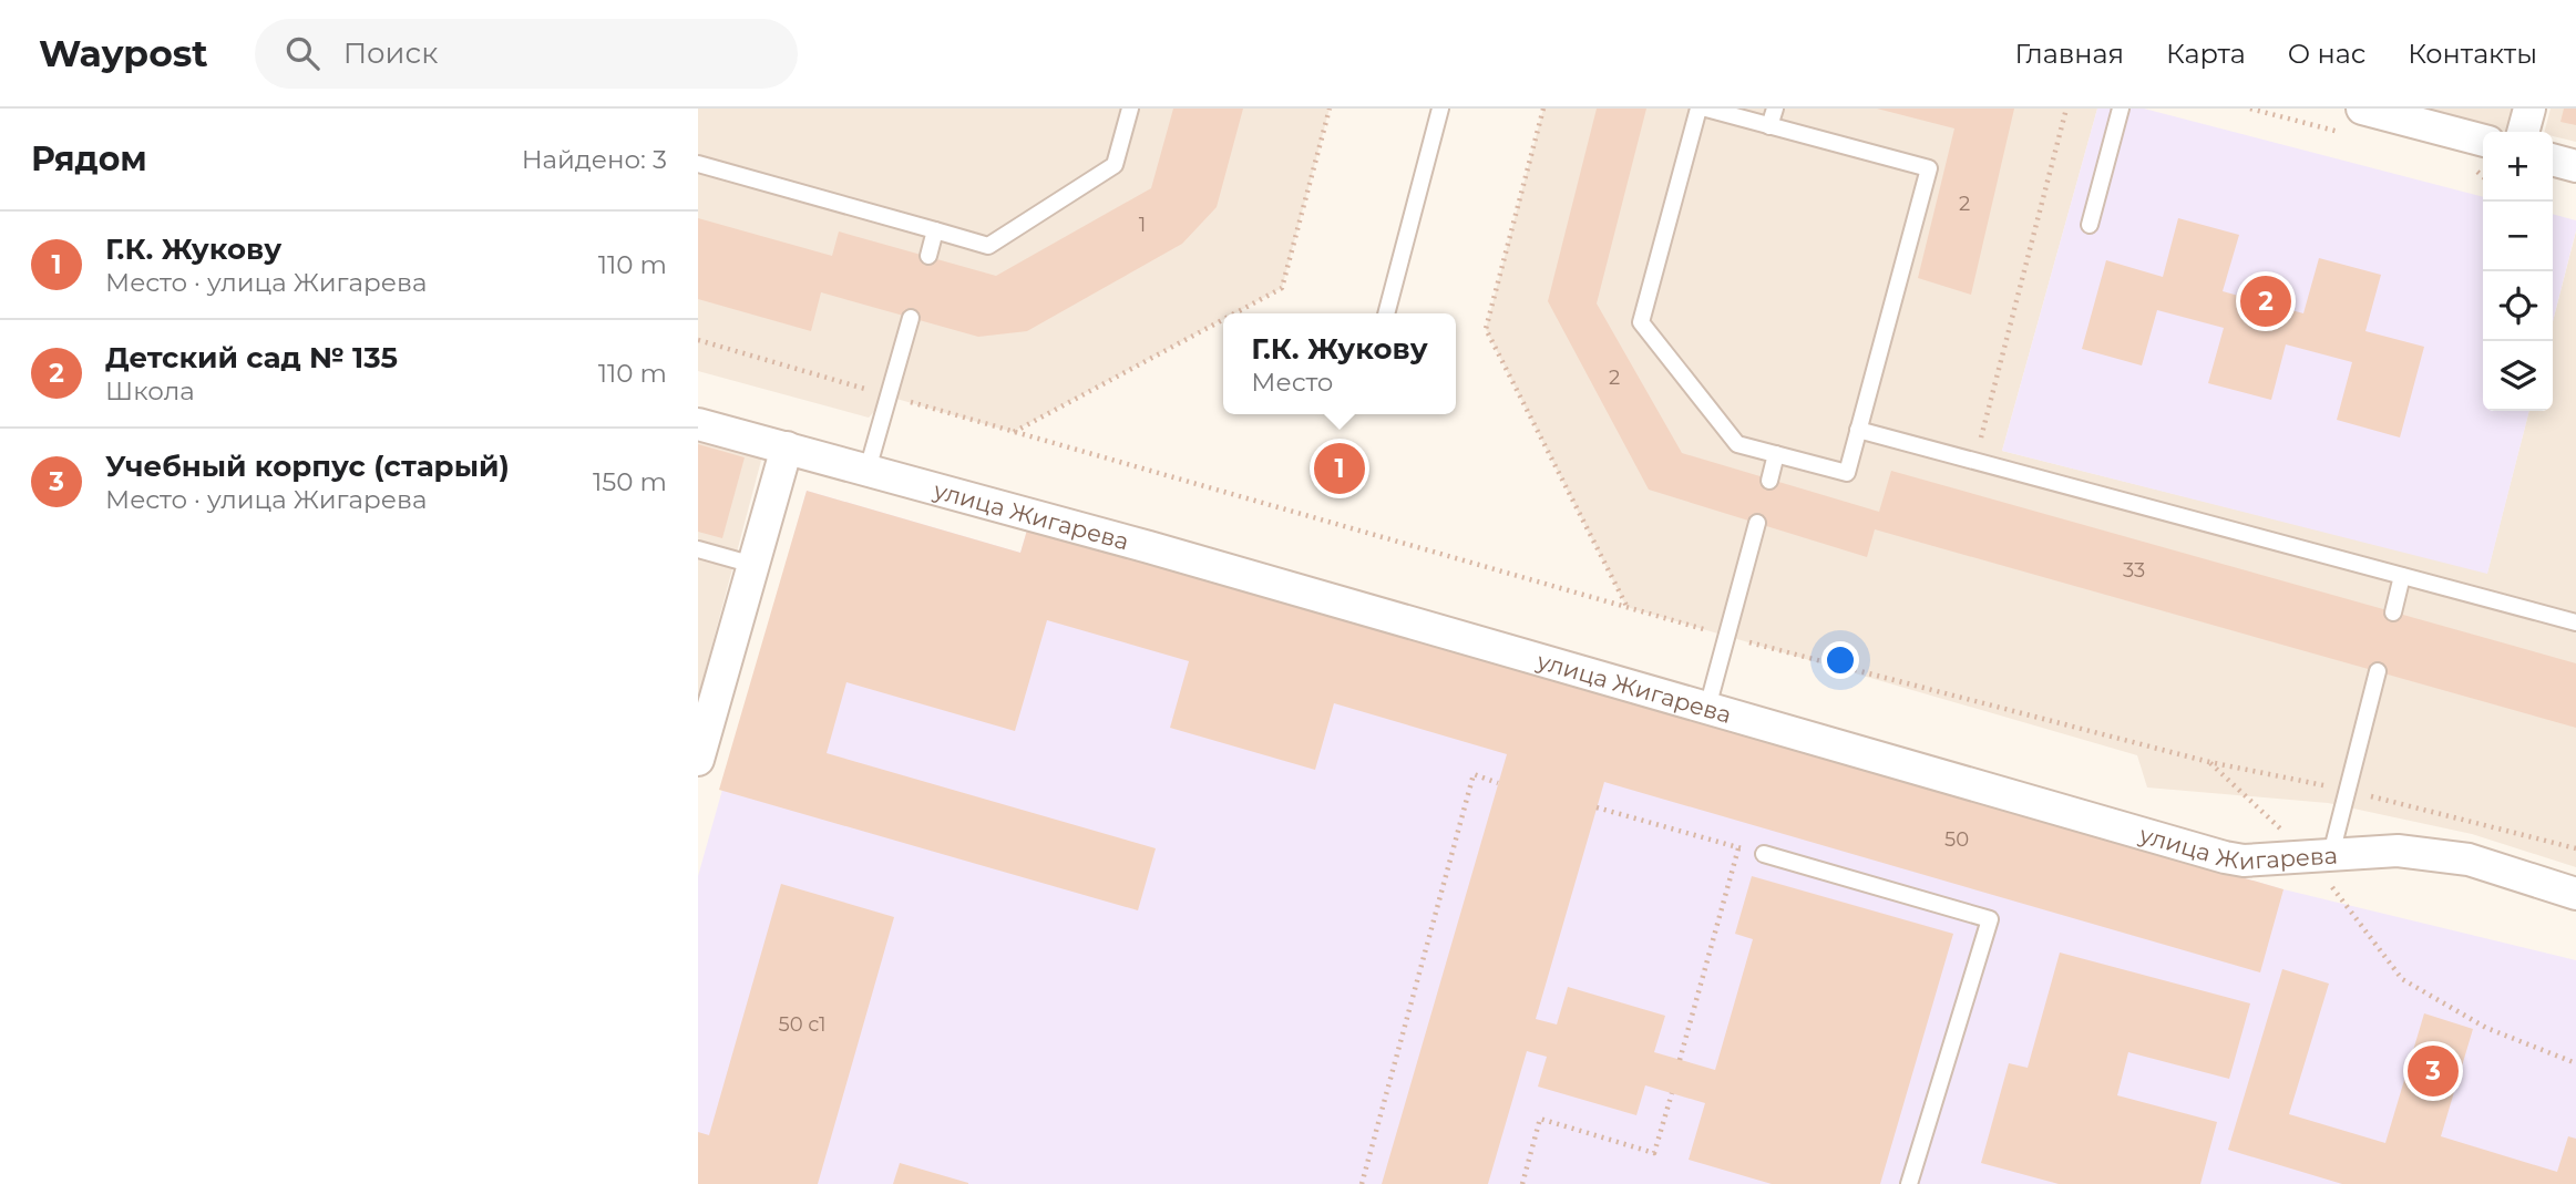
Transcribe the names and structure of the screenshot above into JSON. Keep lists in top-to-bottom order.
{
  "streets": {
    "street": ["улица Жигарева"]
  },
  "house_numbers": [
    "2",
    "1",
    "2",
    "33",
    "50",
    "50 с1"
  ],
  "page": {
    "header": "Waypost",
    "search": "Поиск",
    "nav": [
      "Главная",
      "Карта",
      "О нас",
      "Контакты"
    ],
    "heading": ["Рядом", "Найдено: 3"],
    "map_buttons": ["+", "−"],
    "list": [
      {
        "mark": "1",
        "name": "Г.К. Жукову",
        "note": "Место · улица Жигарева",
        "value": "110 m"
      },
      {
        "mark": "2",
        "name": "Детский сад № 135",
        "note": "Школа",
        "value": "110 m"
      },
      {
        "mark": "3",
        "name": "Учебный корпус (старый)",
        "note": "Место · улица Жигарева",
        "value": "150 m"
      }
    ],
    "pins": ["2", "1", "3"],
    "popup": ["Г.К. Жукову", "Место"]
  }
}
